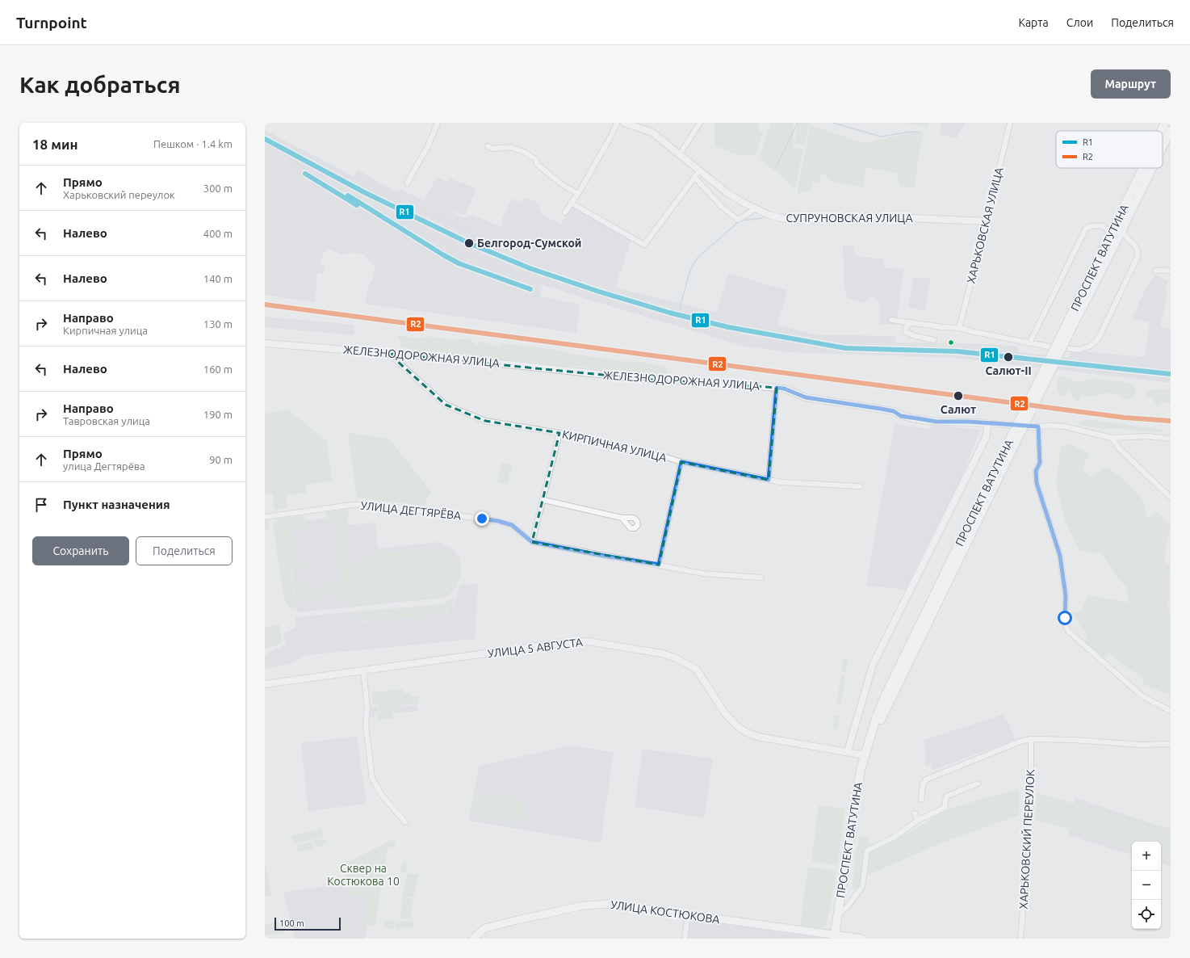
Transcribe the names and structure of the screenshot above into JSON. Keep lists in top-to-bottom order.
{
  "streets": {
    "main road": ["ПРОСПЕКТ ВАТУТИНА", "УЛИЦА КОСТЮКОВА"],
    "street": [
      "СУПРУНОВСКАЯ УЛИЦА",
      "ХАРЬКОВСКАЯ УЛИЦА",
      "ЖЕЛЕЗНОДОРОЖНАЯ УЛИЦА",
      "КИРПИЧНАЯ УЛИЦА",
      "УЛИЦА ДЕГТЯРЁВА",
      "УЛИЦА 5 АВГУСТА",
      "ХАРЬКОВСКИЙ ПЕРЕУЛОК"
    ]
  },
  "crossings": [
    ["СУПРУНОВСКАЯ УЛИЦА", "ХАРЬКОВСКАЯ УЛИЦА"],
    ["ПРОСПЕКТ ВАТУТИНА", "УЛИЦА 5 АВГУСТА"],
    ["ПРОСПЕКТ ВАТУТИНА", "УЛИЦА КОСТЮКОВА"],
    ["ЖЕЛЕЗНОДОРОЖНАЯ УЛИЦА", "КИРПИЧНАЯ УЛИЦА"]
  ],
  "parks": ["Сквер на Костюкова 10"],
  "places": ["Белгород-Сумской", "Салют-II", "Салют"],
  "lines": ["transit line R1", "transit line R2"],
  "legend": ["R1", "R2"],
  "scale_bar": "100 m",
  "page": {
    "header": "Turnpoint",
    "nav": ["Карта", "Слои", "Поделиться"],
    "buttons": [
      "Маршрут",
      ["Сохранить", "Поделиться"]
    ],
    "title": "Как добраться",
    "heading": ["18 мин", "Пешком · 1.4 km"],
    "list": [
      ["Прямо", "Харьковский переулок", "300 m"],
      ["Налево", "400 m"],
      ["Налево", "140 m"],
      ["Направо", "Кирпичная улица", "130 m"],
      ["Налево", "160 m"],
      ["Направо", "Тавровская улица", "190 m"],
      ["Прямо", "улица Дегтярёва", "90 m"],
      "Пункт назначения"
    ],
    "map_buttons": ["+", "−"],
    "scale": "100 m"
  }
}
